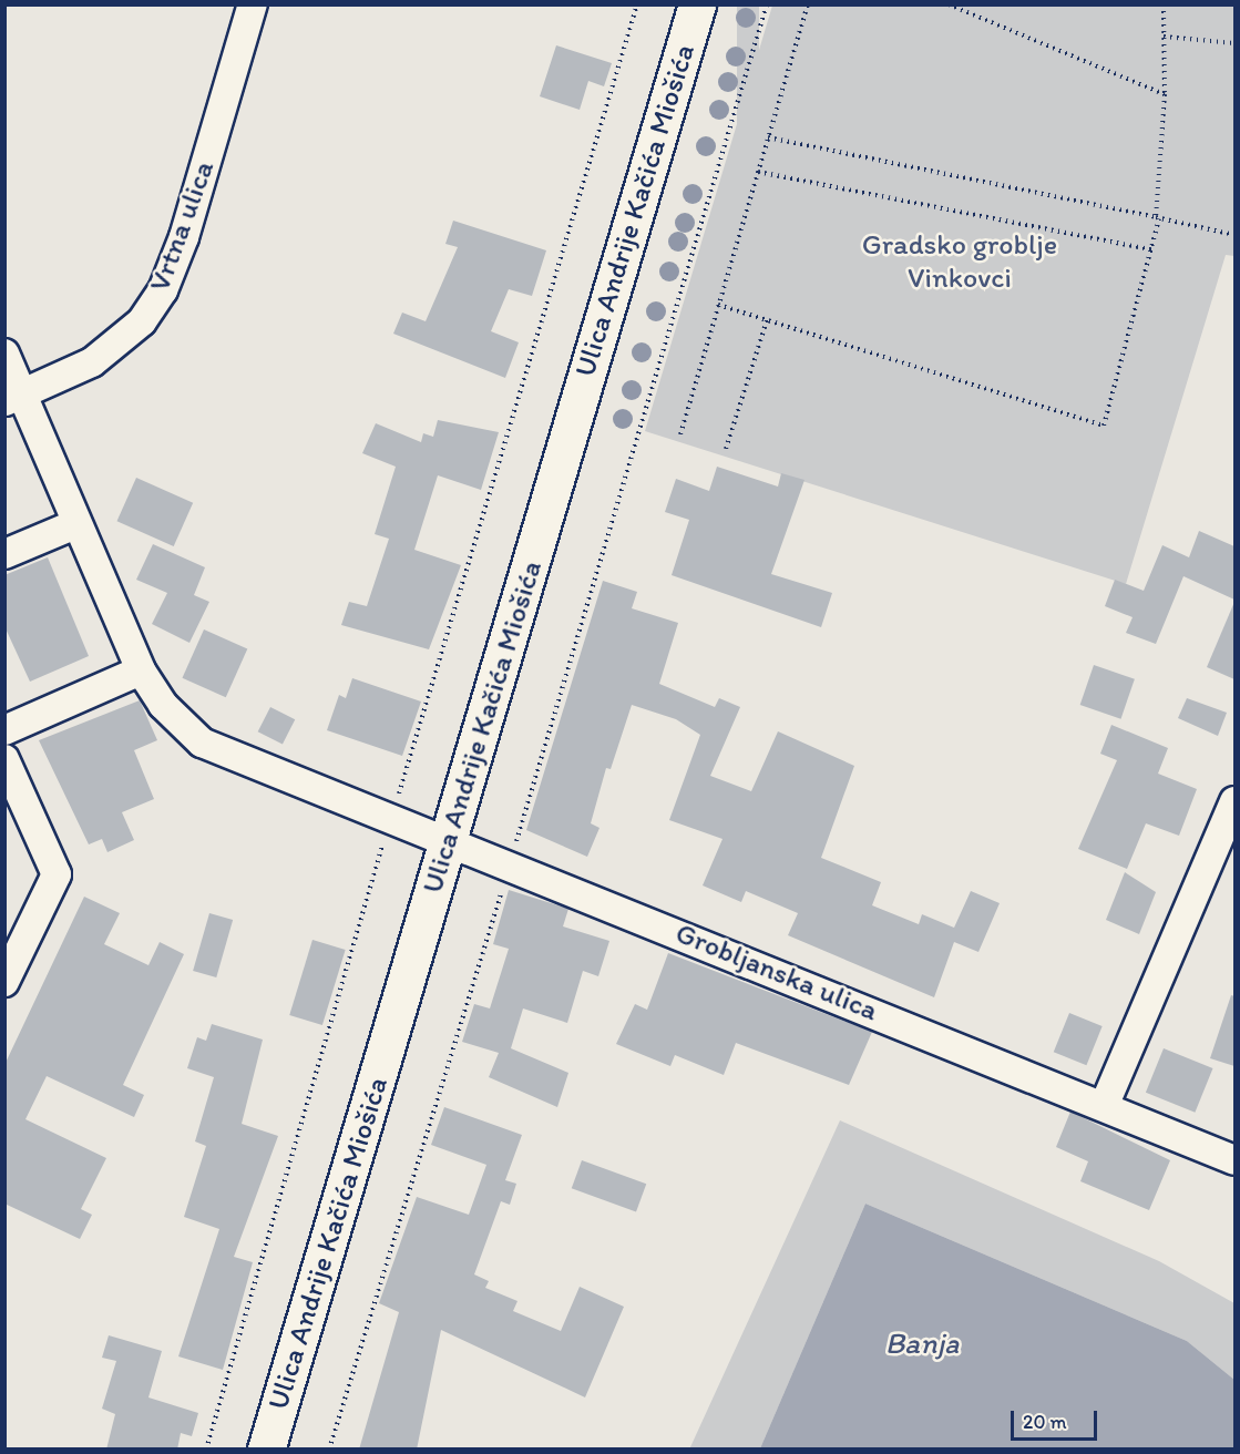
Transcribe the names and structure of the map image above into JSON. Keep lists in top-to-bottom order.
{
  "streets": {
    "main road": ["Ulica Andrije Kačića Miošića"],
    "street": ["Vrtna ulica", "Grobljanska ulica"]
  },
  "crossings": [
    ["Ulica Andrije Kačića Miošića", "Grobljanska ulica"],
    ["Vrtna ulica", "Grobljanska ulica"]
  ],
  "water": ["Banja"],
  "parks": ["Gradsko groblje Vinkovci"],
  "scale_bar": "20 m"
}
